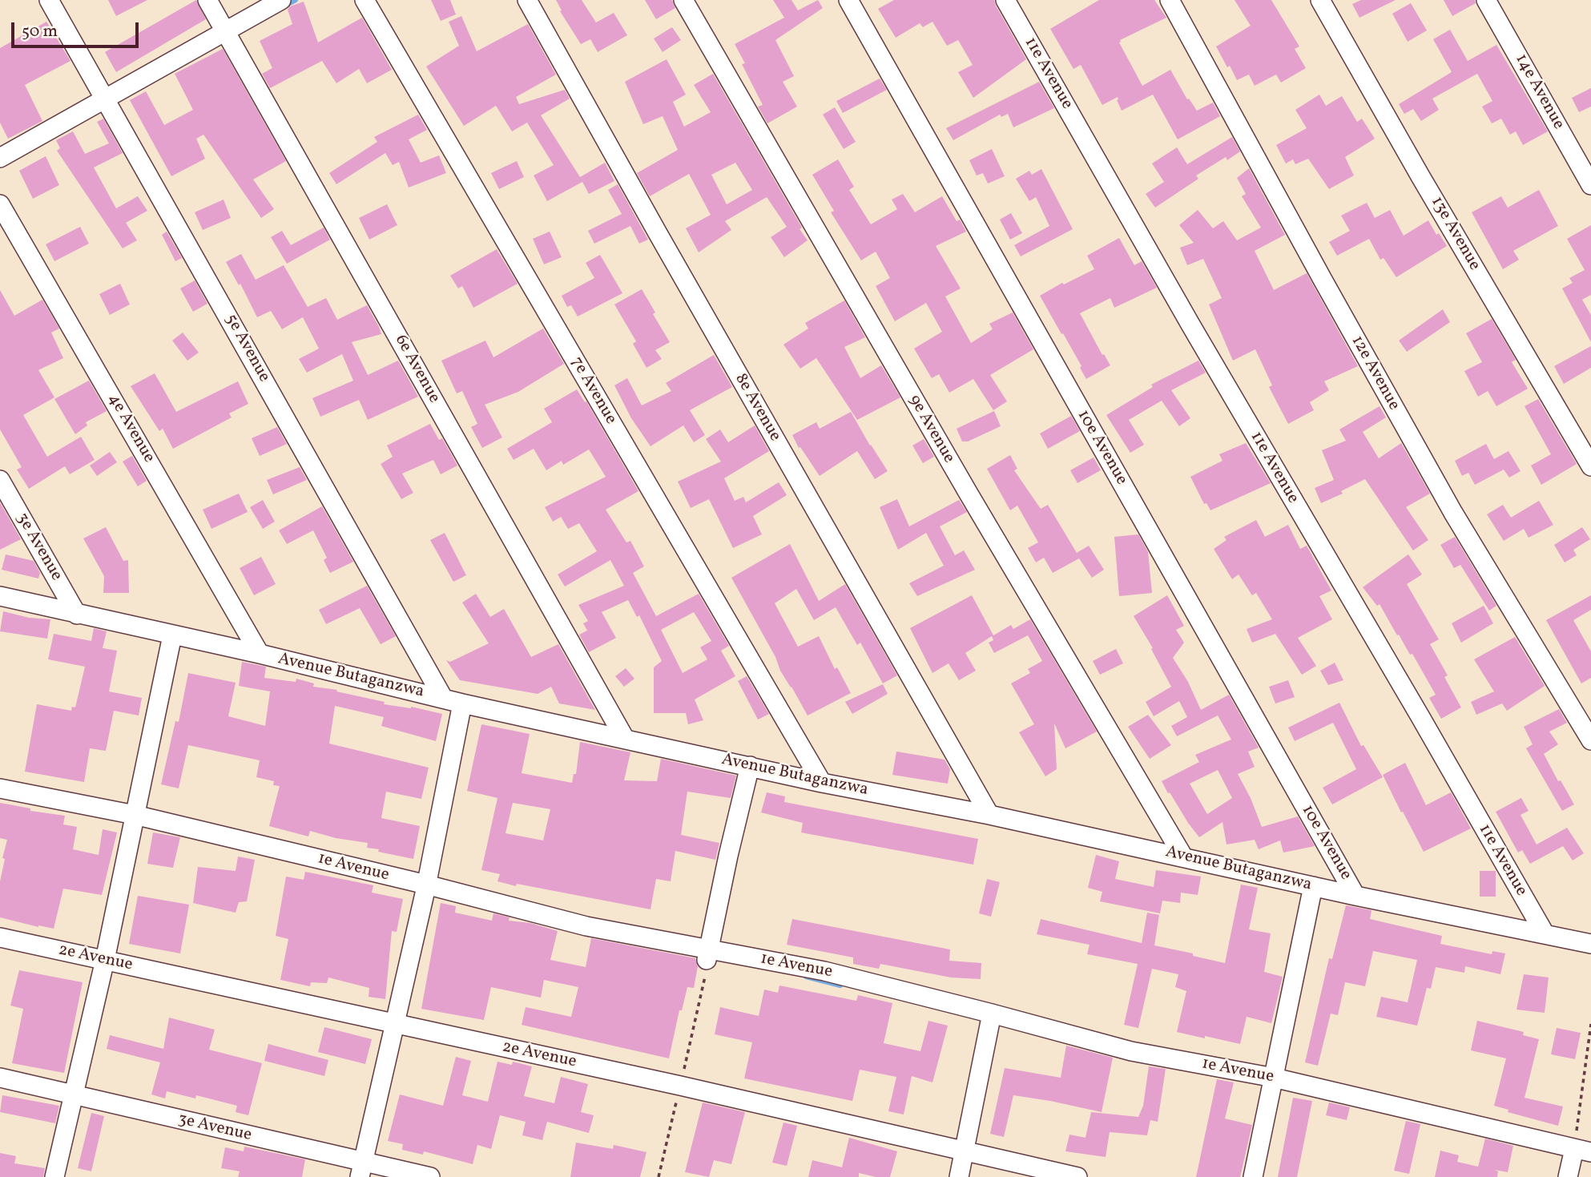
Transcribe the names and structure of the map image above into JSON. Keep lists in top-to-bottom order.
{
  "streets": {
    "street": [
      "11e Avenue",
      "14e Avenue",
      "13e Avenue",
      "5e Avenue",
      "6e Avenue",
      "12e Avenue",
      "7e Avenue",
      "8e Avenue",
      "4e Avenue",
      "9e Avenue",
      "10e Avenue",
      "3e Avenue",
      "Avenue Butaganzwa",
      "1e Avenue",
      "2e Avenue"
    ]
  },
  "crossings": [
    ["11e Avenue", "Avenue Butaganzwa"],
    ["5e Avenue", "Avenue Butaganzwa"],
    ["6e Avenue", "Avenue Butaganzwa"],
    ["7e Avenue", "Avenue Butaganzwa"],
    ["8e Avenue", "Avenue Butaganzwa"],
    ["4e Avenue", "Avenue Butaganzwa"],
    ["9e Avenue", "Avenue Butaganzwa"],
    ["10e Avenue", "Avenue Butaganzwa"],
    ["3e Avenue", "Avenue Butaganzwa"]
  ],
  "scale_bar": "50 m"
}
